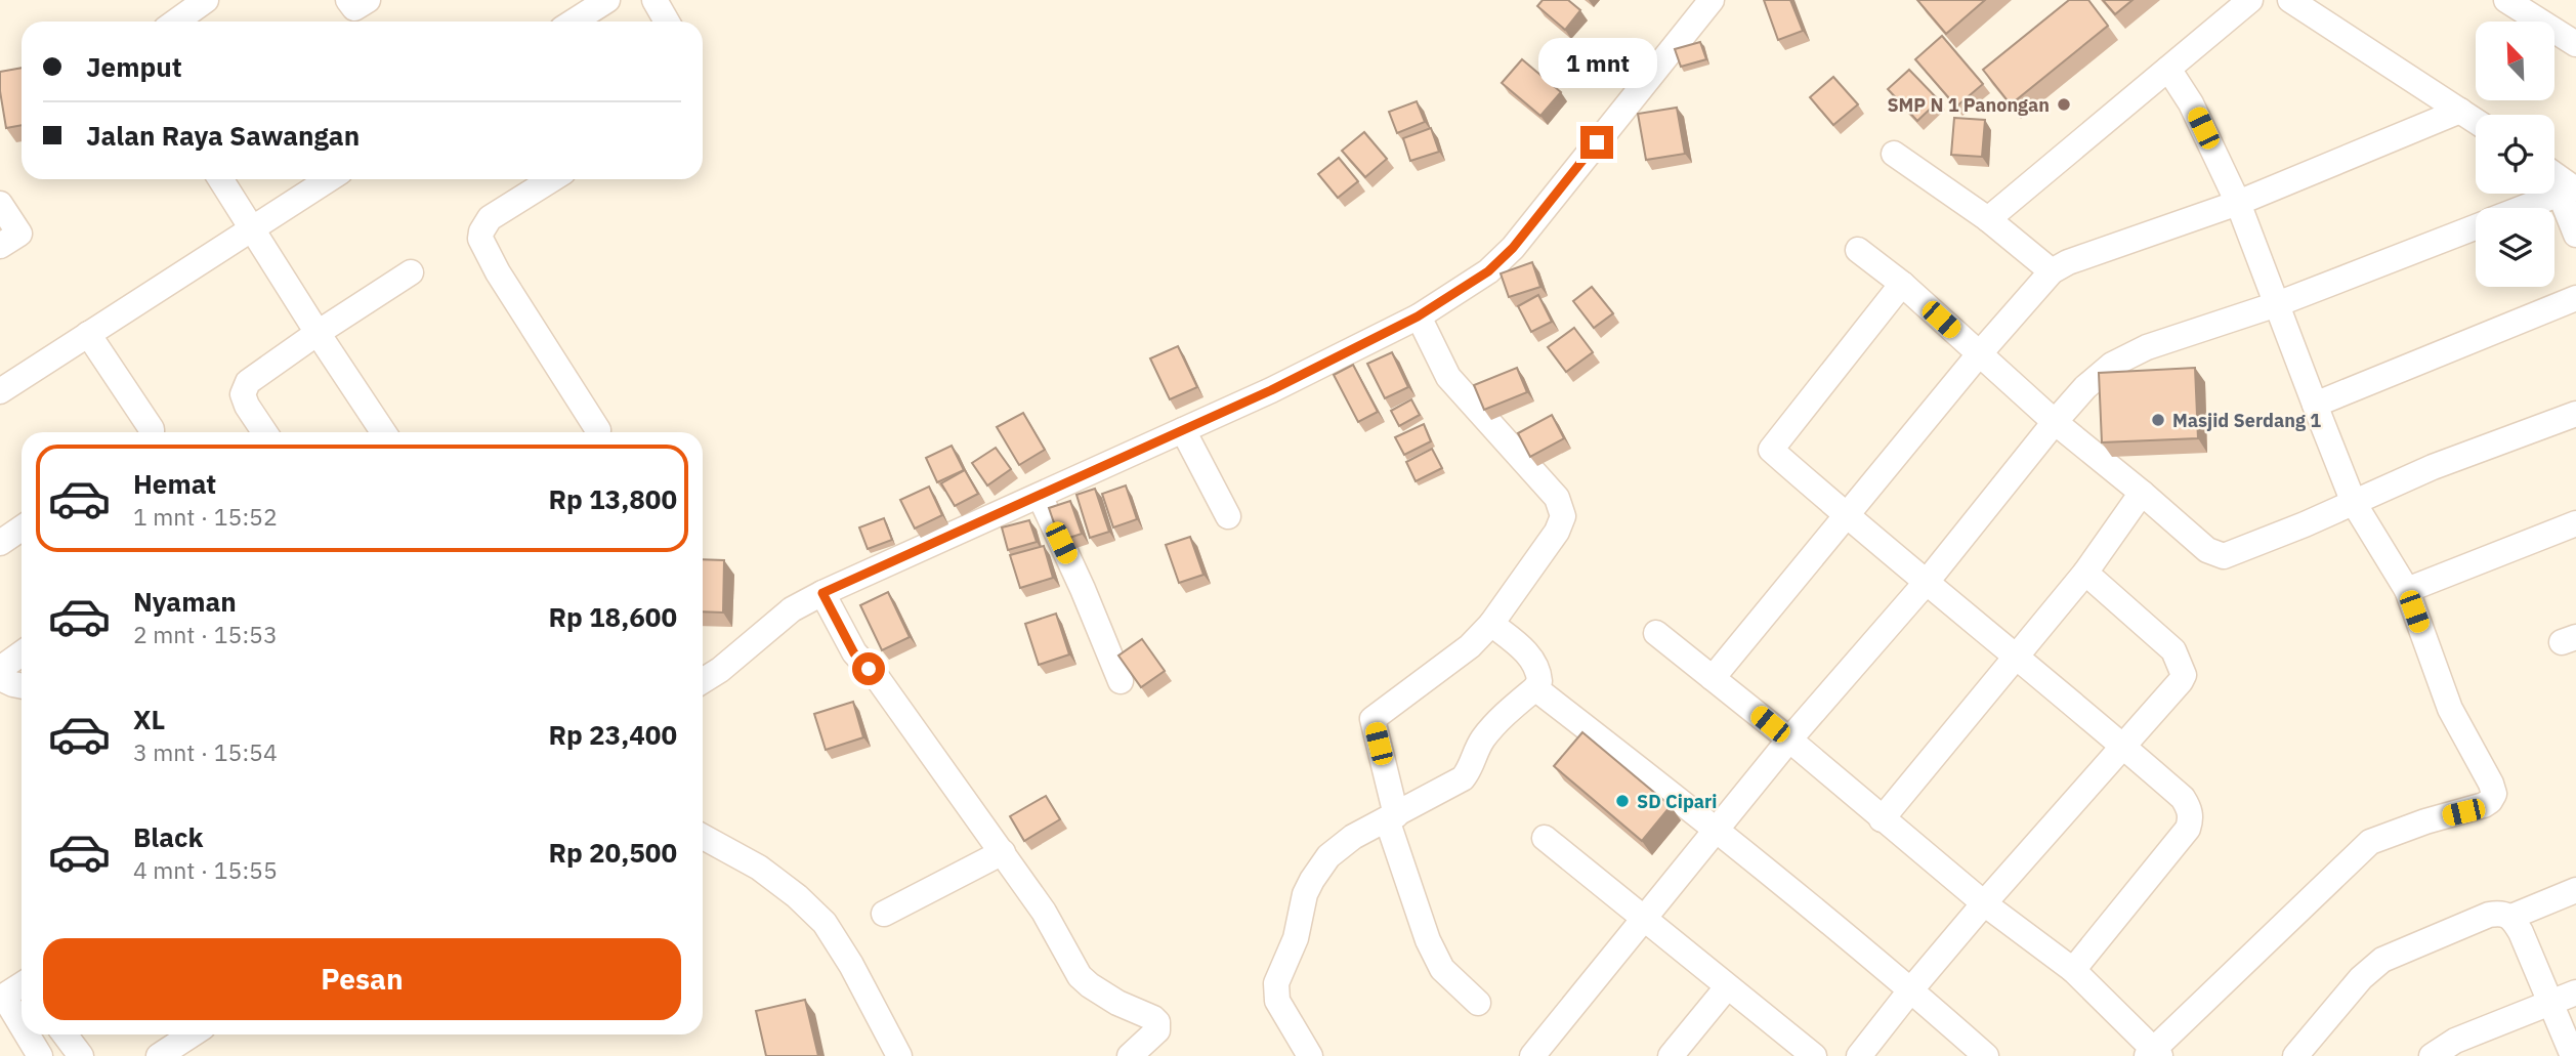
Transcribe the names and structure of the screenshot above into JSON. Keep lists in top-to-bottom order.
{
  "places": ["SMP N 1 Panongan", "Masjid Serdang 1", "SD Cipari"],
  "north": "top left",
  "page": {
    "banner": ["Jemput", "Jalan Raya Sawangan"],
    "bubble": "1 mnt",
    "list": [
      {
        "name": "Hemat",
        "note": "1 mnt · 15:52",
        "value": "Rp 13,800"
      },
      {
        "name": "Nyaman",
        "note": "2 mnt · 15:53",
        "value": "Rp 18,600"
      },
      {
        "name": "XL",
        "note": "3 mnt · 15:54",
        "value": "Rp 23,400"
      },
      {
        "name": "Black",
        "note": "4 mnt · 15:55",
        "value": "Rp 20,500"
      }
    ],
    "buttons": "Pesan"
  }
}
